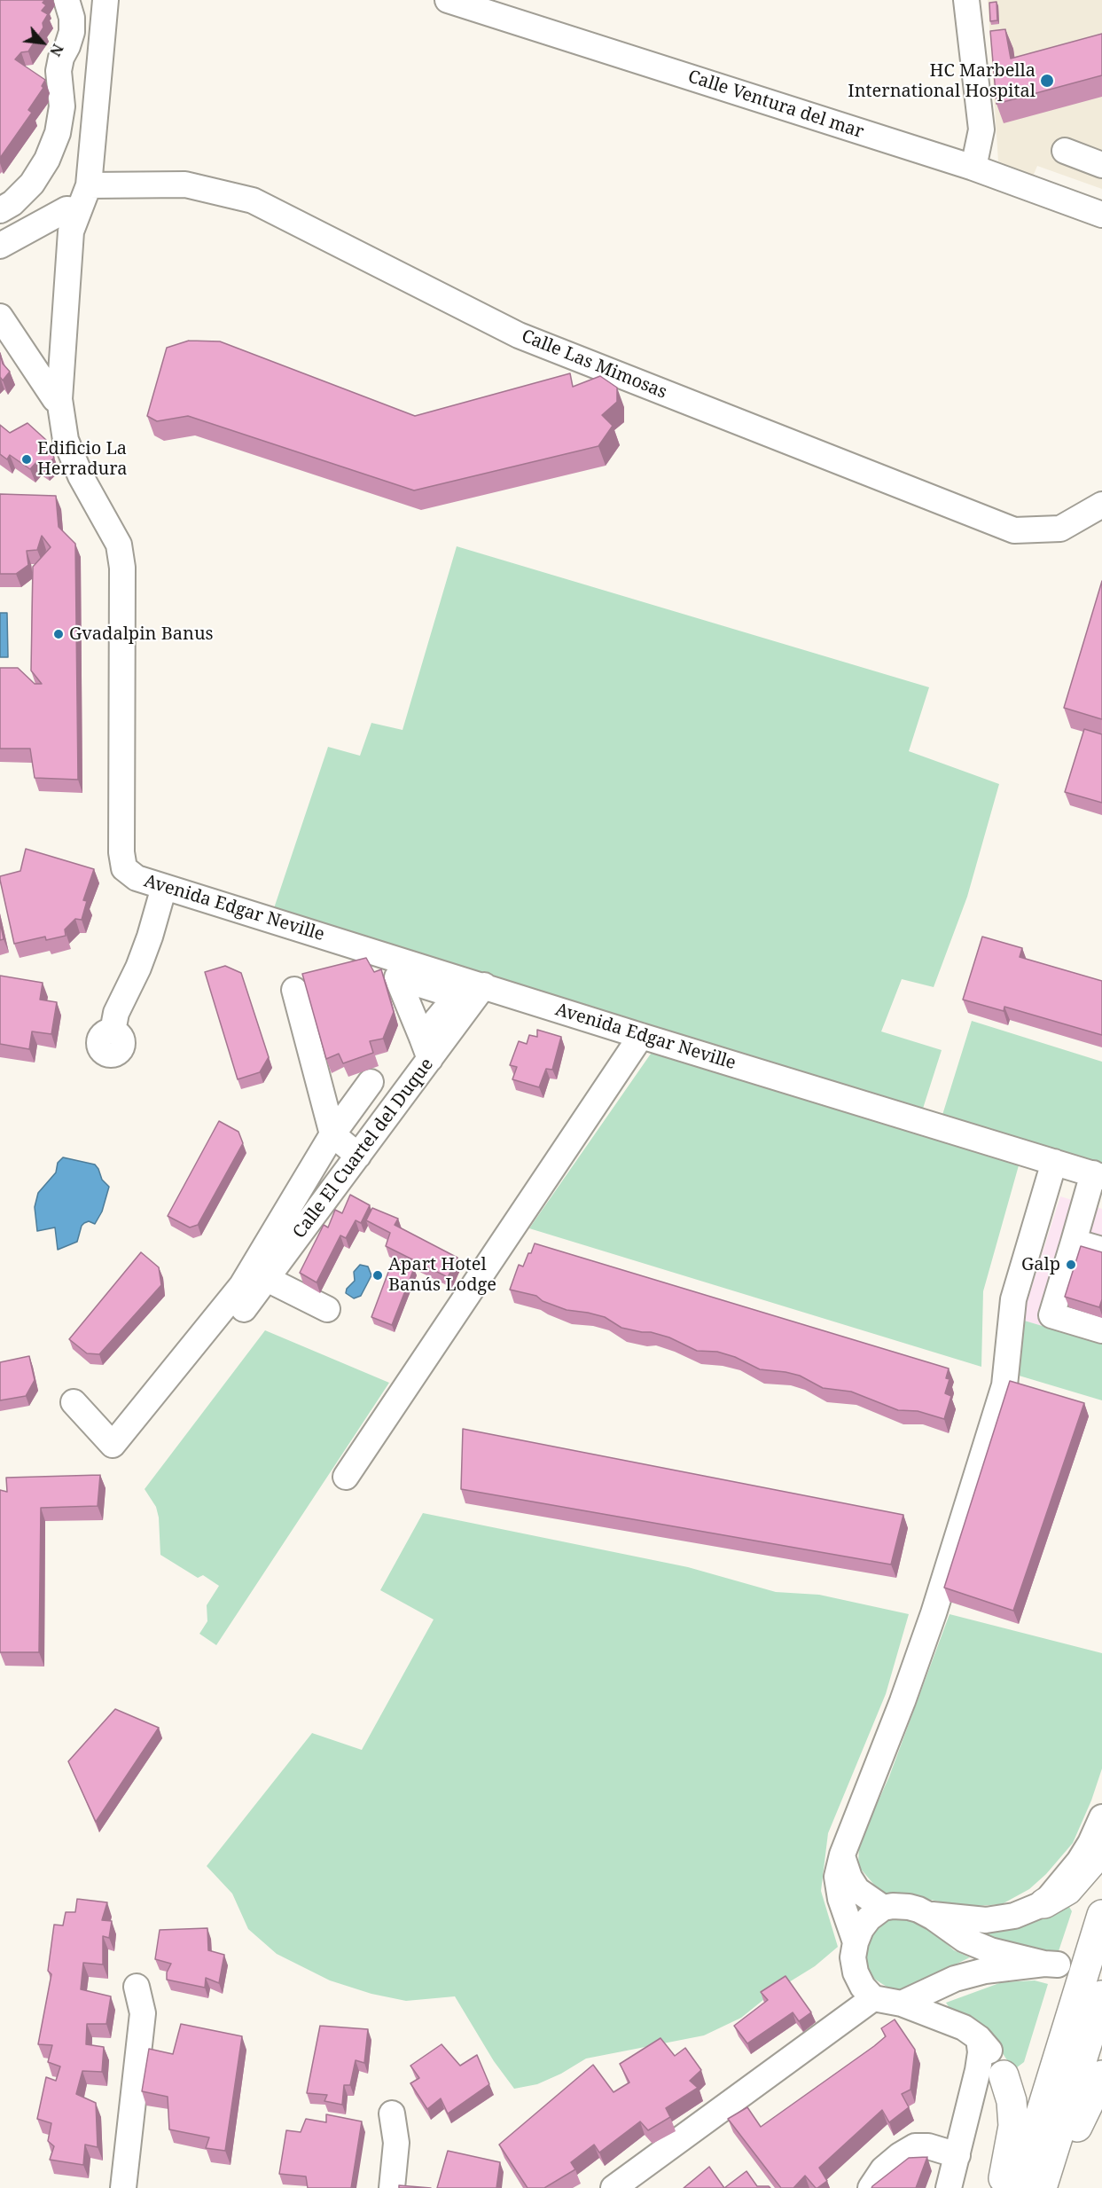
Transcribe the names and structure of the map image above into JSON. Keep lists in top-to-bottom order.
{
  "streets": {
    "street": [
      "Calle Ventura del mar",
      "Calle Las Mimosas",
      "Avenida Edgar Neville",
      "Calle El Cuartel del Duque"
    ]
  },
  "crossings": [
    ["Calle Las Mimosas", "Avenida Edgar Neville"],
    ["Avenida Edgar Neville", "Calle El Cuartel del Duque"]
  ],
  "places": [
    "HC Marbella International Hospital",
    "Edificio La Herradura",
    "Gvadalpin Banus",
    "Galp",
    "Apart Hotel Banús Lodge"
  ],
  "north": "bottom right"
}
